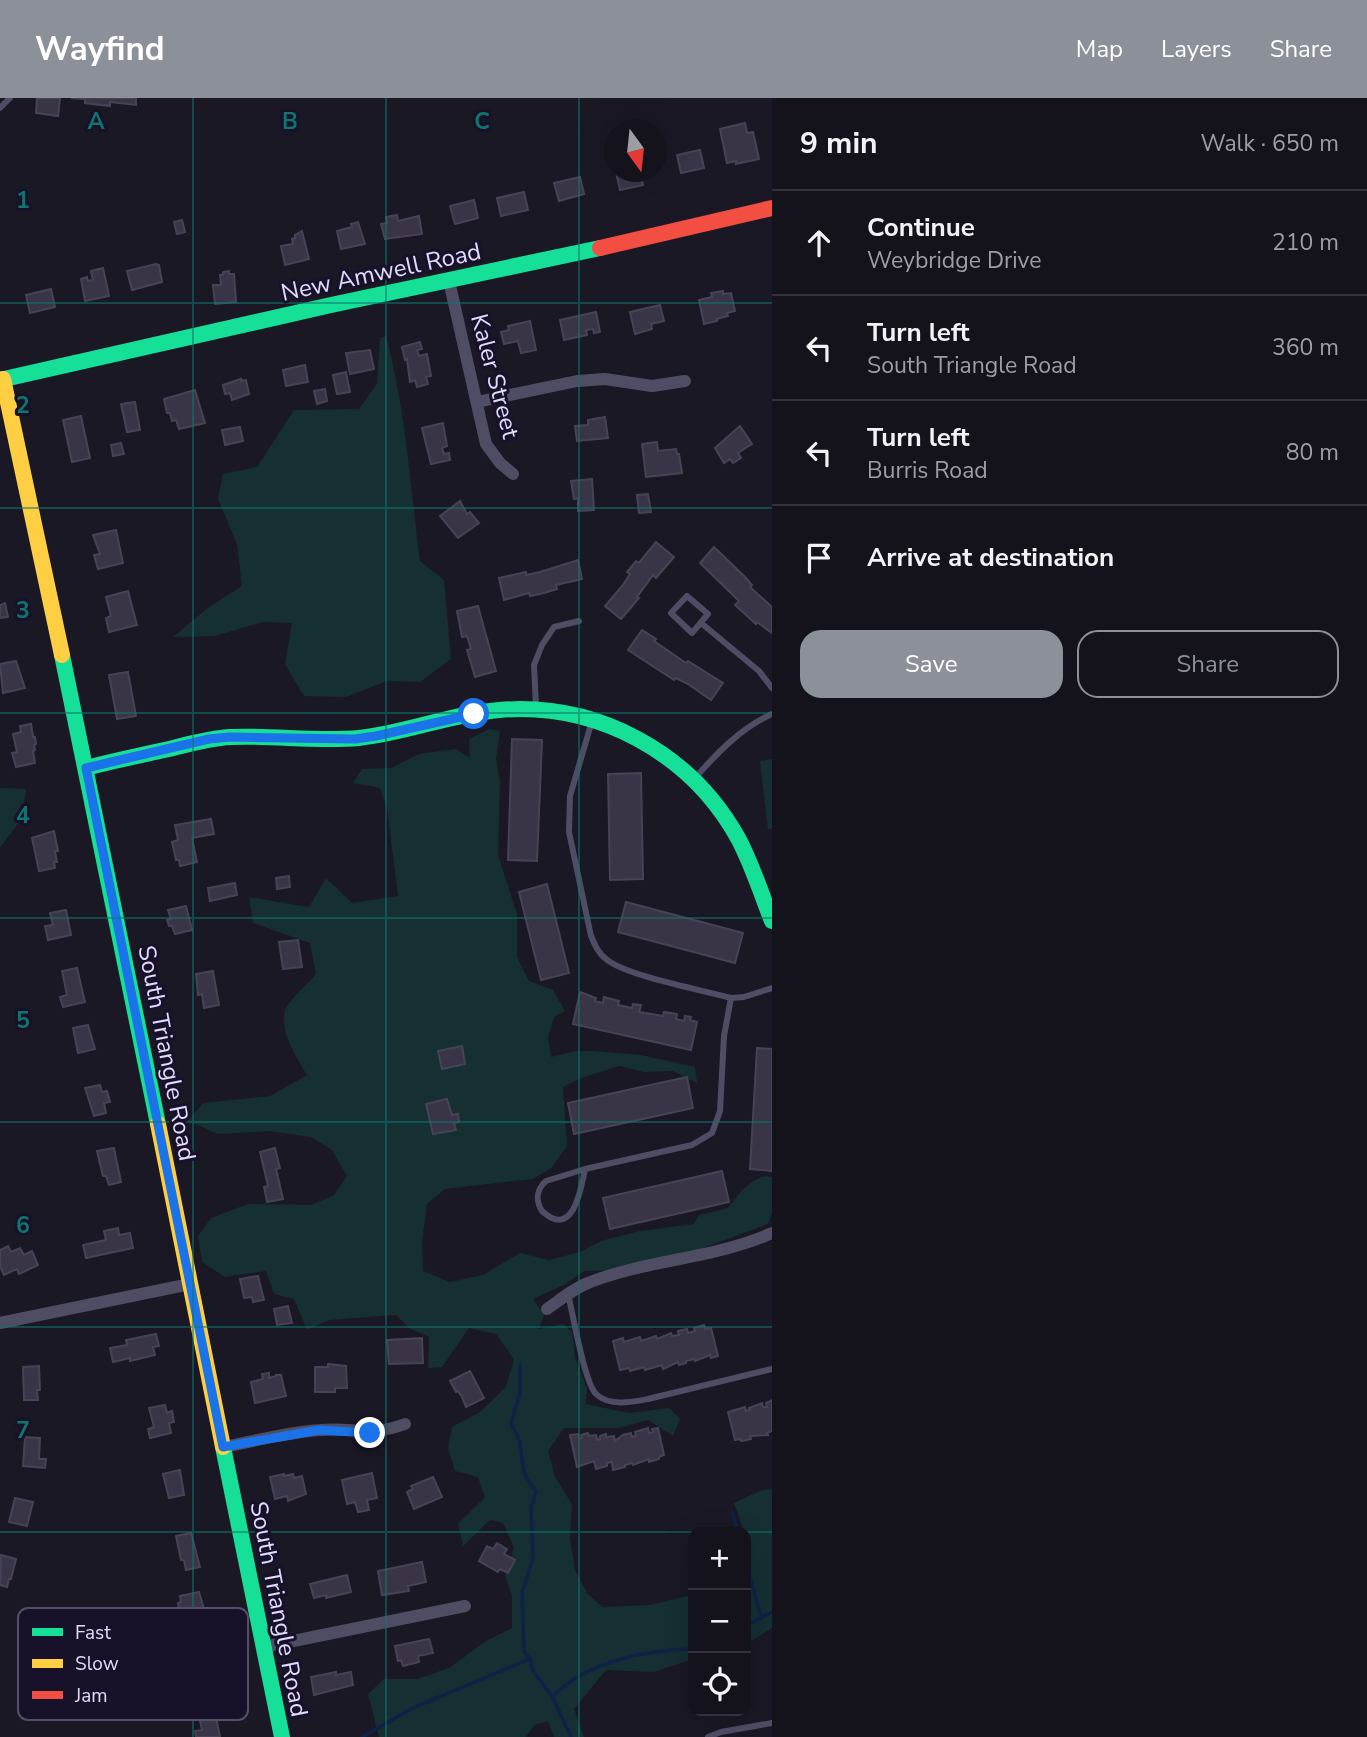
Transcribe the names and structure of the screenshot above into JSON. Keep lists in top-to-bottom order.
{
  "streets": {
    "street": ["New Amwell Road", "Kaler Street", "South Triangle Road"]
  },
  "crossings": [
    ["New Amwell Road", "Kaler Street"],
    ["New Amwell Road", "South Triangle Road"]
  ],
  "legend": ["Fast", "Slow", "Jam"],
  "north": "bottom",
  "page": {
    "header": "Wayfind",
    "nav": ["Map", "Layers", "Share"],
    "heading": ["9 min", "Walk · 650 m"],
    "list": [
      ["Continue", "Weybridge Drive", "210 m"],
      ["Turn left", "South Triangle Road", "360 m"],
      ["Turn left", "Burris Road", "80 m"],
      "Arrive at destination"
    ],
    "buttons": ["Save", "Share"],
    "map_buttons": ["+", "−"]
  },
  "grid": {
    "columns": ["A", "B", "C"],
    "rows": [
      "1",
      "2",
      "3",
      "4",
      "5",
      "6",
      "7"
    ]
  }
}
